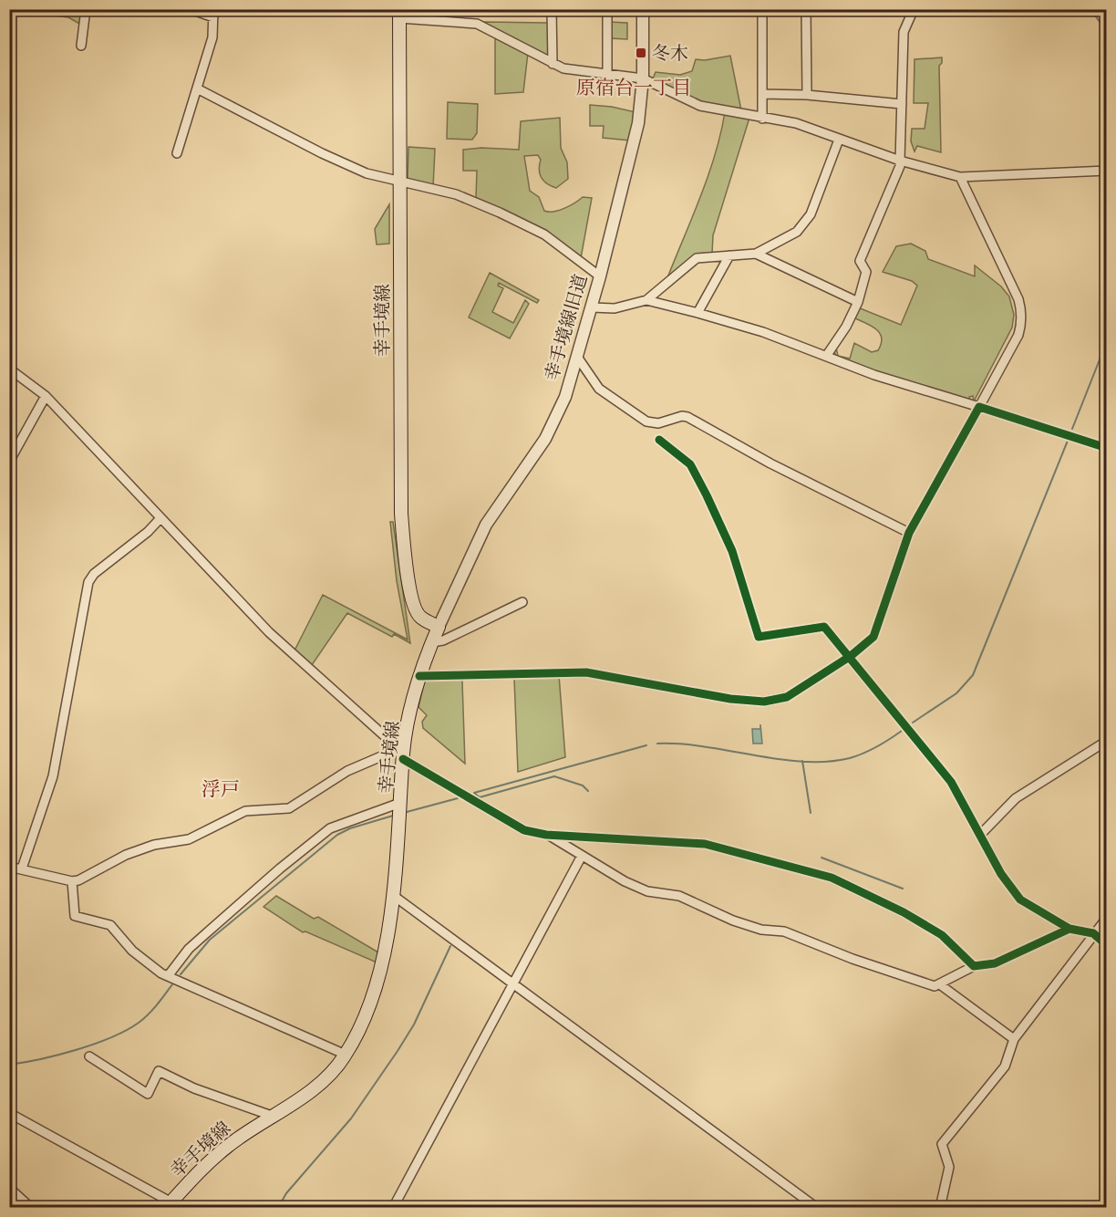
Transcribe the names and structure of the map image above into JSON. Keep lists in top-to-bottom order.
{
  "streets": {
    "main road": ["幸手境線"],
    "street": ["幸手境線旧道"]
  },
  "crossings": [
    ["幸手境線", "幸手境線旧道"]
  ],
  "districts": ["原宿台一丁目", "浮戸"],
  "places": {
    "transit": ["冬木"]
  }
}
